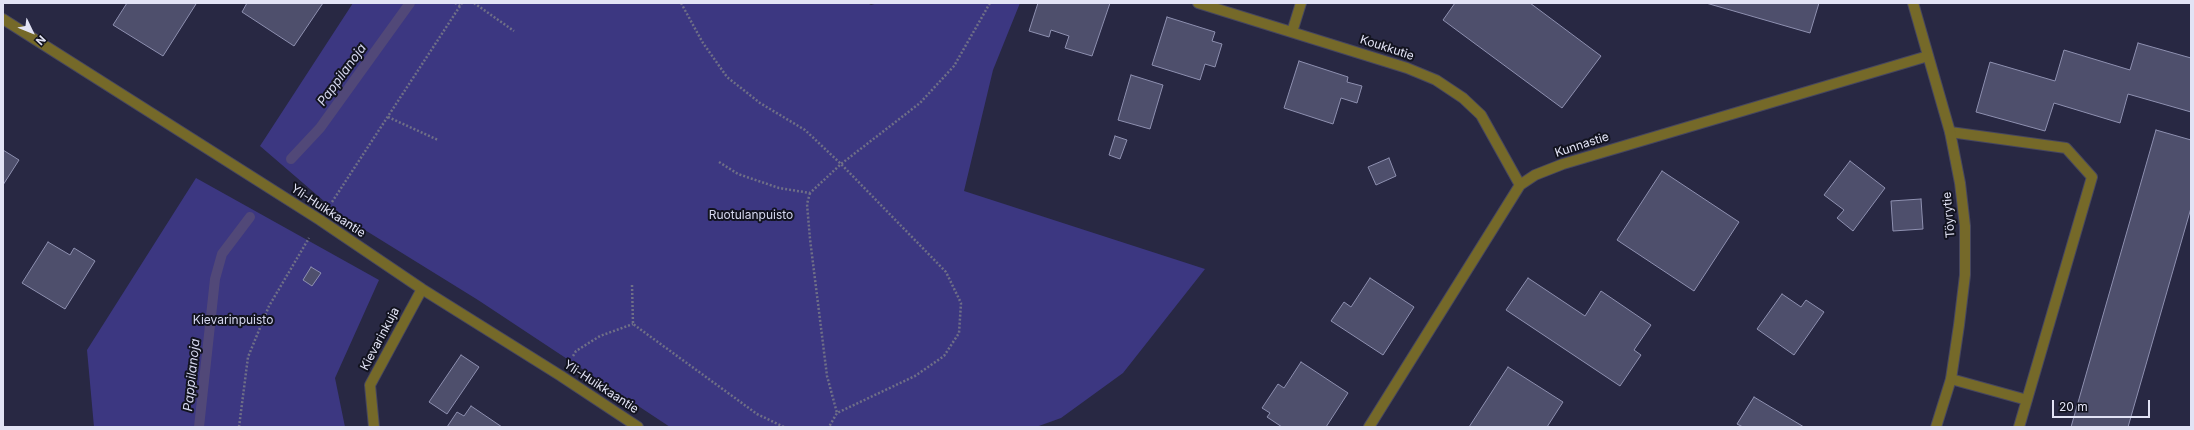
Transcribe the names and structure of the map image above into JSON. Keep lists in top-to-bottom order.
{
  "streets": {
    "street": [
      "Koukkutie",
      "Kunnastie",
      "Yli-Huikkaantie",
      "Töyrytie",
      "Kievarinkuja"
    ]
  },
  "crossings": [
    ["Koukkutie", "Kunnastie"],
    ["Kunnastie", "Töyrytie"],
    ["Yli-Huikkaantie", "Kievarinkuja"]
  ],
  "water": ["Pappilanoja"],
  "parks": ["Ruotulanpuisto", "Kievarinpuisto"],
  "scale_bar": "20 m",
  "north": "bottom right"
}
